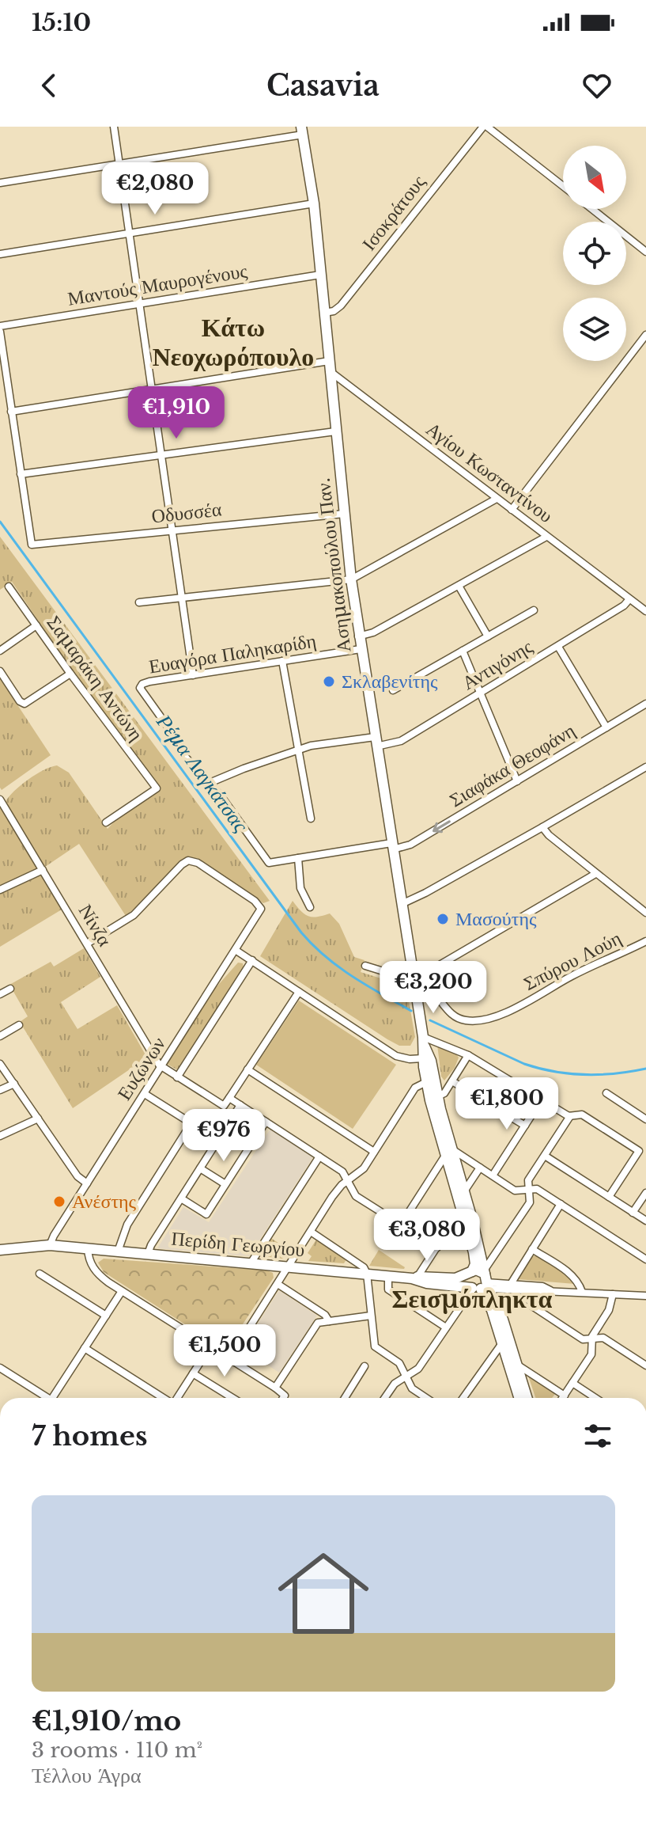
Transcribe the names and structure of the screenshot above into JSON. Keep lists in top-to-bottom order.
{
  "streets": {
    "street": [
      "Ισοκράτους",
      "Μαντούς Μαυρογένους",
      "Αγίου Κωσταντίνου",
      "Οδυσσέα",
      "Ασημακοπούλου Παν.",
      "Ευαγόρα Παληκαρίδη",
      "Αντιγόνης",
      "Σαμαράκη Αντώνη",
      "Σιαφάκα Θεοφάνη",
      "Νίνζα",
      "Σπύρου Λούη",
      "Ευζώνων",
      "Περίδη Γεωργίου"
    ]
  },
  "crossings": [
    ["Ισοκράτους", "Ασημακοπούλου Παν."],
    ["Μαντούς Μαυρογένους", "Ασημακοπούλου Παν."],
    ["Αγίου Κωσταντίνου", "Ασημακοπούλου Παν."],
    ["Αγίου Κωσταντίνου", "Αντιγόνης"],
    ["Οδυσσέα", "Ασημακοπούλου Παν."],
    ["Ασημακοπούλου Παν.", "Ευαγόρα Παληκαρίδη"],
    ["Ασημακοπούλου Παν.", "Αντιγόνης"],
    ["Ασημακοπούλου Παν.", "Σιαφάκα Θεοφάνη"],
    ["Ασημακοπούλου Παν.", "Σπύρου Λούη"],
    ["Ευαγόρα Παληκαρίδη", "Αντιγόνης"],
    ["Ευαγόρα Παληκαρίδη", "Σιαφάκα Θεοφάνη"],
    ["Νίνζα", "Ευζώνων"],
    ["Ευζώνων", "Περίδη Γεωργίου"]
  ],
  "districts": ["Κάτω Νεοχωρόπουλο", "Σεισμόπληκτα"],
  "water": ["Ρέμα Λαγκάτσας"],
  "places": ["Σκλαβενίτης", "Μασούτης", "Ανέστης"],
  "north": "bottom right",
  "page": {
    "status": "15:10",
    "header": "Casavia",
    "price": [
      "€2,080",
      "€1,910",
      "€3,200",
      "€1,800",
      "€976",
      "€3,080",
      "€1,500"
    ],
    "heading": "7 homes",
    "list": [
      {
        "name": "€1,910/mo",
        "note": "3 rooms · 110 m² · Τέλλου Άγρα"
      }
    ]
  }
}
